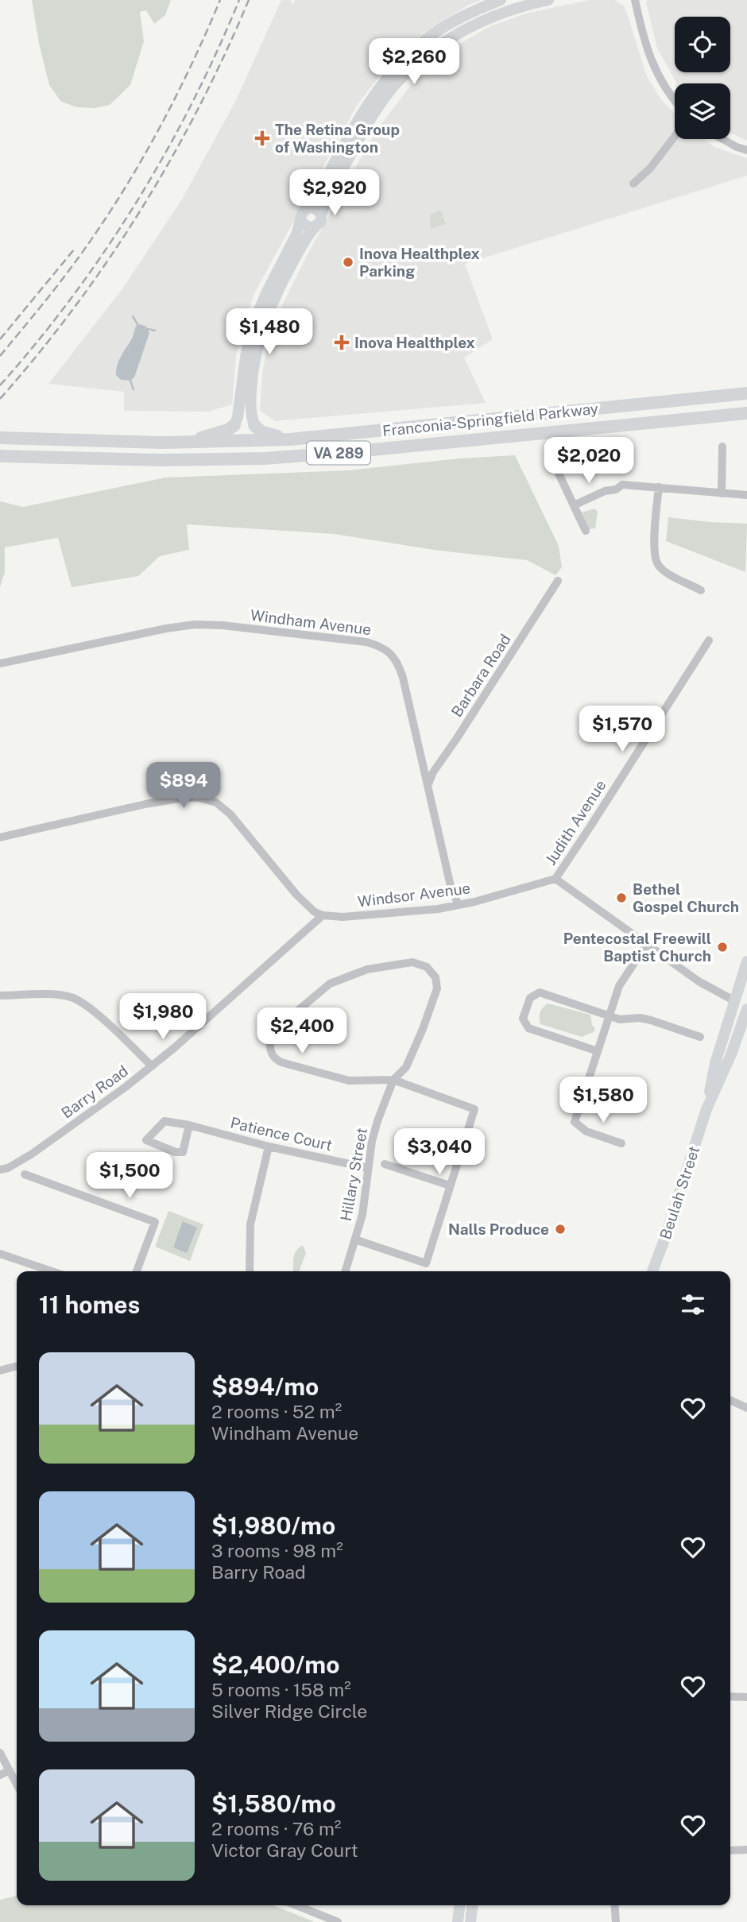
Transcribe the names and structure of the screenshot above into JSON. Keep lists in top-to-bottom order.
{
  "streets": {
    "main road": ["Franconia-Springfield Parkway", "VA 289"],
    "street": [
      "Windham Avenue",
      "Barbara Road",
      "Judith Avenue",
      "Windsor Avenue",
      "Barry Road",
      "Patience Court",
      "Hillary Street",
      "Beulah Street"
    ]
  },
  "crossings": [
    ["Windham Avenue", "Barbara Road"],
    ["Windham Avenue", "Windsor Avenue"],
    ["Judith Avenue", "Windsor Avenue"],
    ["Windsor Avenue", "Barry Road"],
    ["Patience Court", "Hillary Street"]
  ],
  "places": {
    "health": ["The Retina Group of Washington", "Inova Healthplex"],
    "other": [
      "Inova Healthplex Parking",
      "Bethel Gospel Church",
      "Pentecostal Freewill Baptist Church",
      "Nalls Produce"
    ]
  },
  "page": {
    "price": [
      "$2,260",
      "$2,920",
      "$1,480",
      "$2,020",
      "$1,570",
      "$894",
      "$1,980",
      "$2,400",
      "$1,580",
      "$3,040",
      "$1,500"
    ],
    "heading": "11 homes",
    "list": [
      {
        "name": "$894/mo",
        "note": "2 rooms · 52 m² · Windham Avenue"
      },
      {
        "name": "$1,980/mo",
        "note": "3 rooms · 98 m² · Barry Road"
      },
      {
        "name": "$2,400/mo",
        "note": "5 rooms · 158 m² · Silver Ridge Circle"
      },
      {
        "name": "$1,580/mo",
        "note": "2 rooms · 76 m² · Victor Gray Court"
      }
    ]
  }
}
